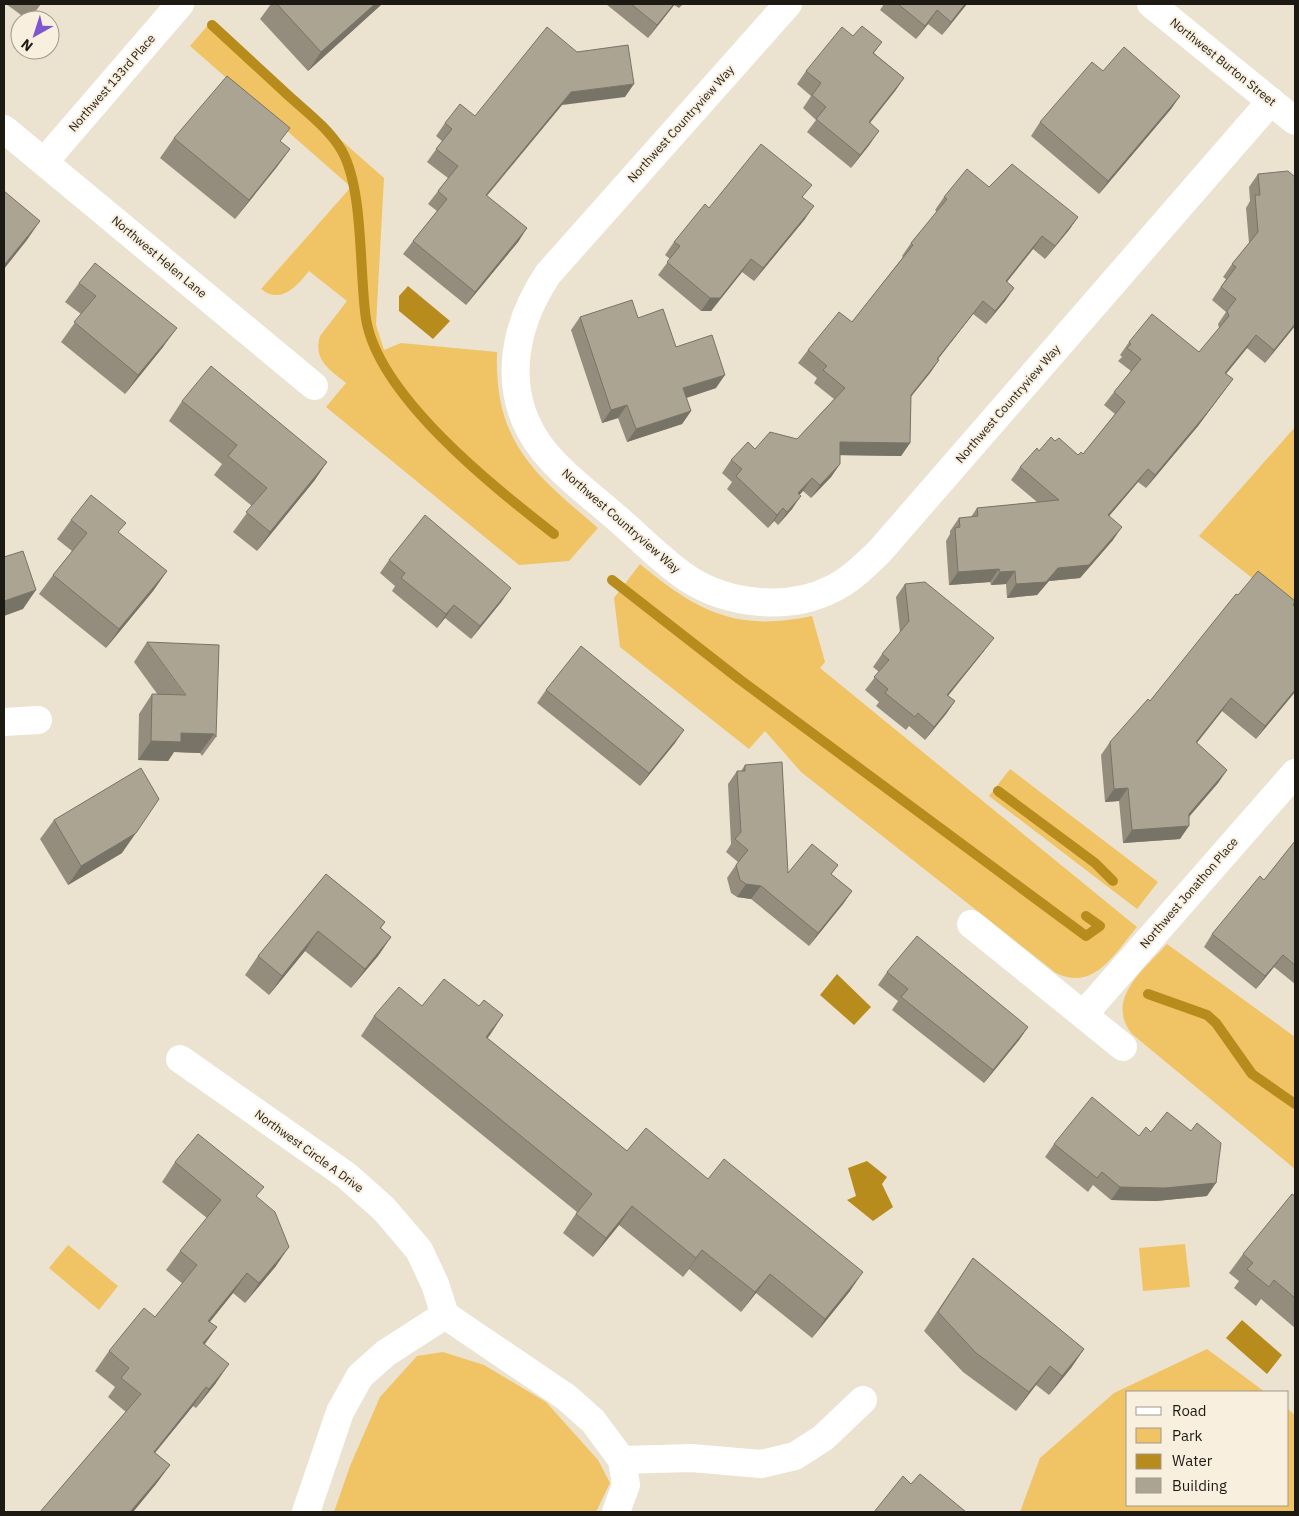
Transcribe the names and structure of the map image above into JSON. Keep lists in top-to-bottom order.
{
  "streets": {
    "street": [
      "Northwest Burton Street",
      "Northwest 133rd Place",
      "Northwest Countryview Way",
      "Northwest Helen Lane",
      "Northwest Jonathon Place",
      "Northwest Circle A Drive"
    ]
  },
  "crossings": [
    ["Northwest Burton Street", "Northwest Countryview Way"],
    ["Northwest 133rd Place", "Northwest Helen Lane"]
  ],
  "legend": [
    "Road",
    "Park",
    "Water",
    "Building"
  ],
  "north": "bottom left"
}
